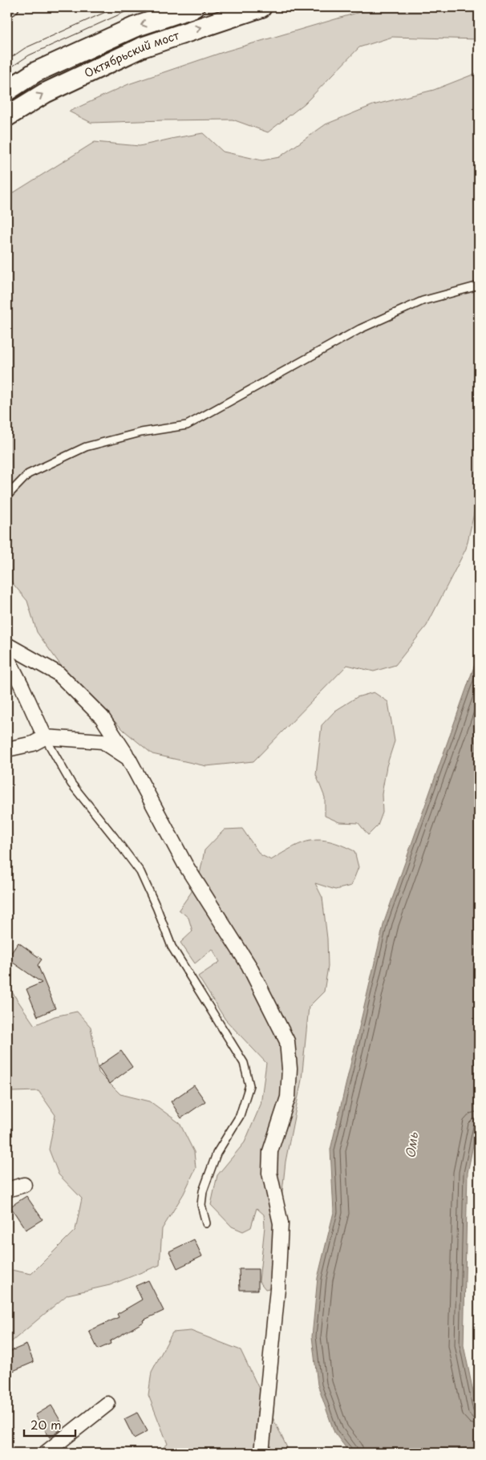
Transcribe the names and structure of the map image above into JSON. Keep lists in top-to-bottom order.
{
  "streets": {
    "main road": ["Октябрьский мост"]
  },
  "water": ["Омь"],
  "scale_bar": "20 m"
}
